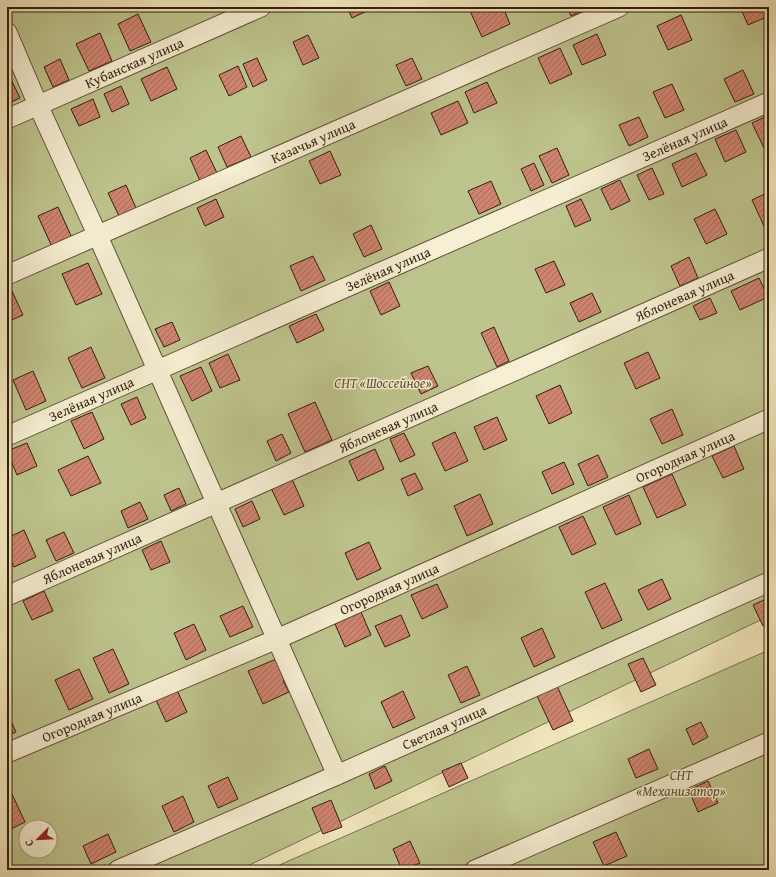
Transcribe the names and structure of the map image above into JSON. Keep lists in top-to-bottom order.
{
  "streets": {
    "street": [
      "Кубанская улица",
      "Зелёная улица",
      "Казачья улица",
      "Яблоневая улица",
      "Огородная улица",
      "Светлая улица"
    ]
  },
  "parks": ["СНТ «Шоссейное»", "СНТ «Механизатор»"],
  "north": "bottom left"
}
